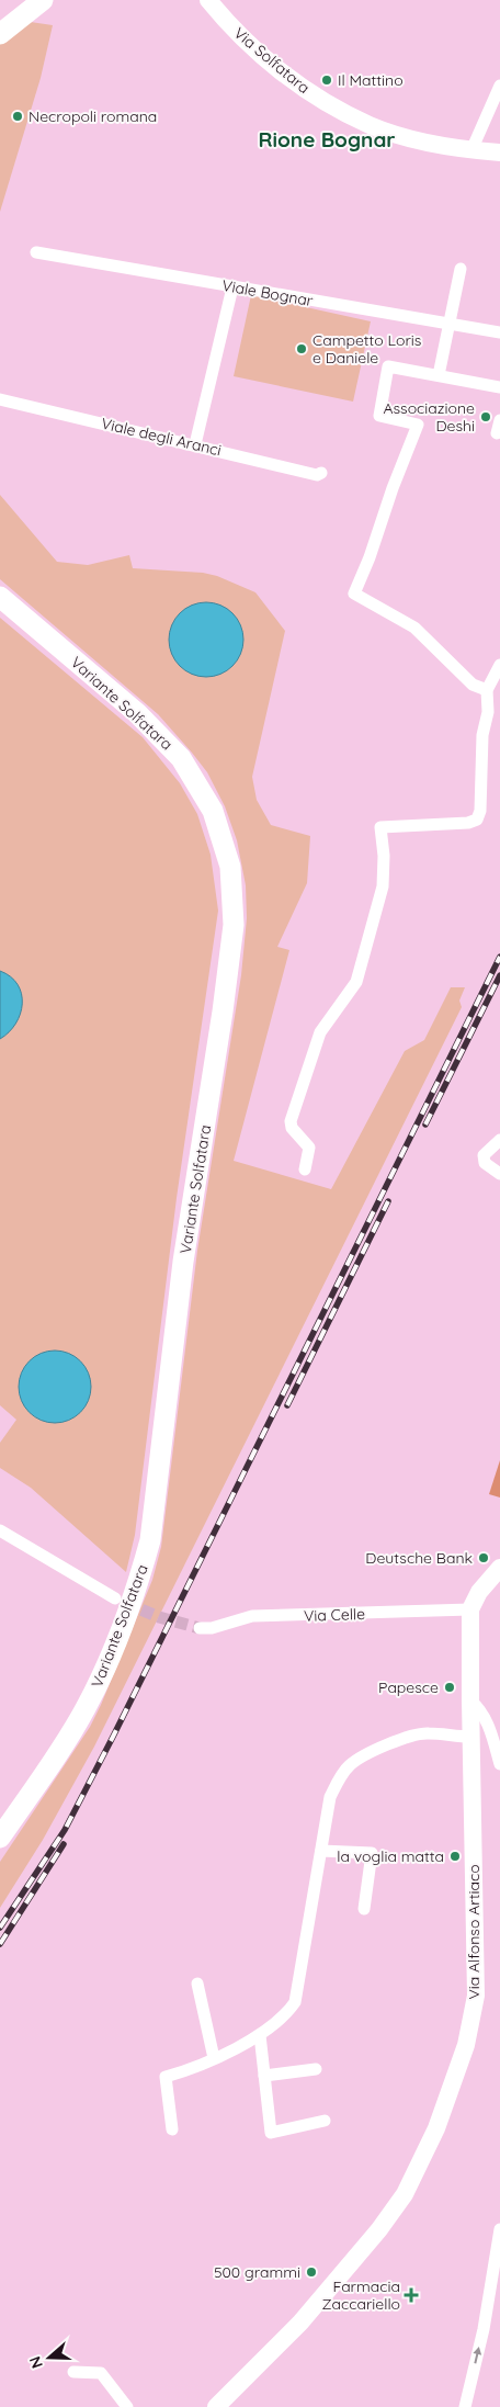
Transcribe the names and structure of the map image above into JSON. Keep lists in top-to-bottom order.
{
  "streets": {
    "main road": ["Via Solfatara", "Variante Solfatara", "Via Alfonso Artiaco"],
    "street": ["Viale Bognar", "Viale degli Aranci", "Via Celle"]
  },
  "crossings": [
    ["Via Celle", "Via Alfonso Artiaco"]
  ],
  "districts": ["Rione Bognar"],
  "places": {
    "other": [
      "Il Mattino",
      "Necropoli romana",
      "Campetto Loris e Daniele",
      "Associazione Deshi",
      "Deutsche Bank",
      "Papesce",
      "la voglia matta",
      "500 grammi"
    ],
    "health": ["Farmacia Zaccariello"]
  },
  "north": "left"
}
